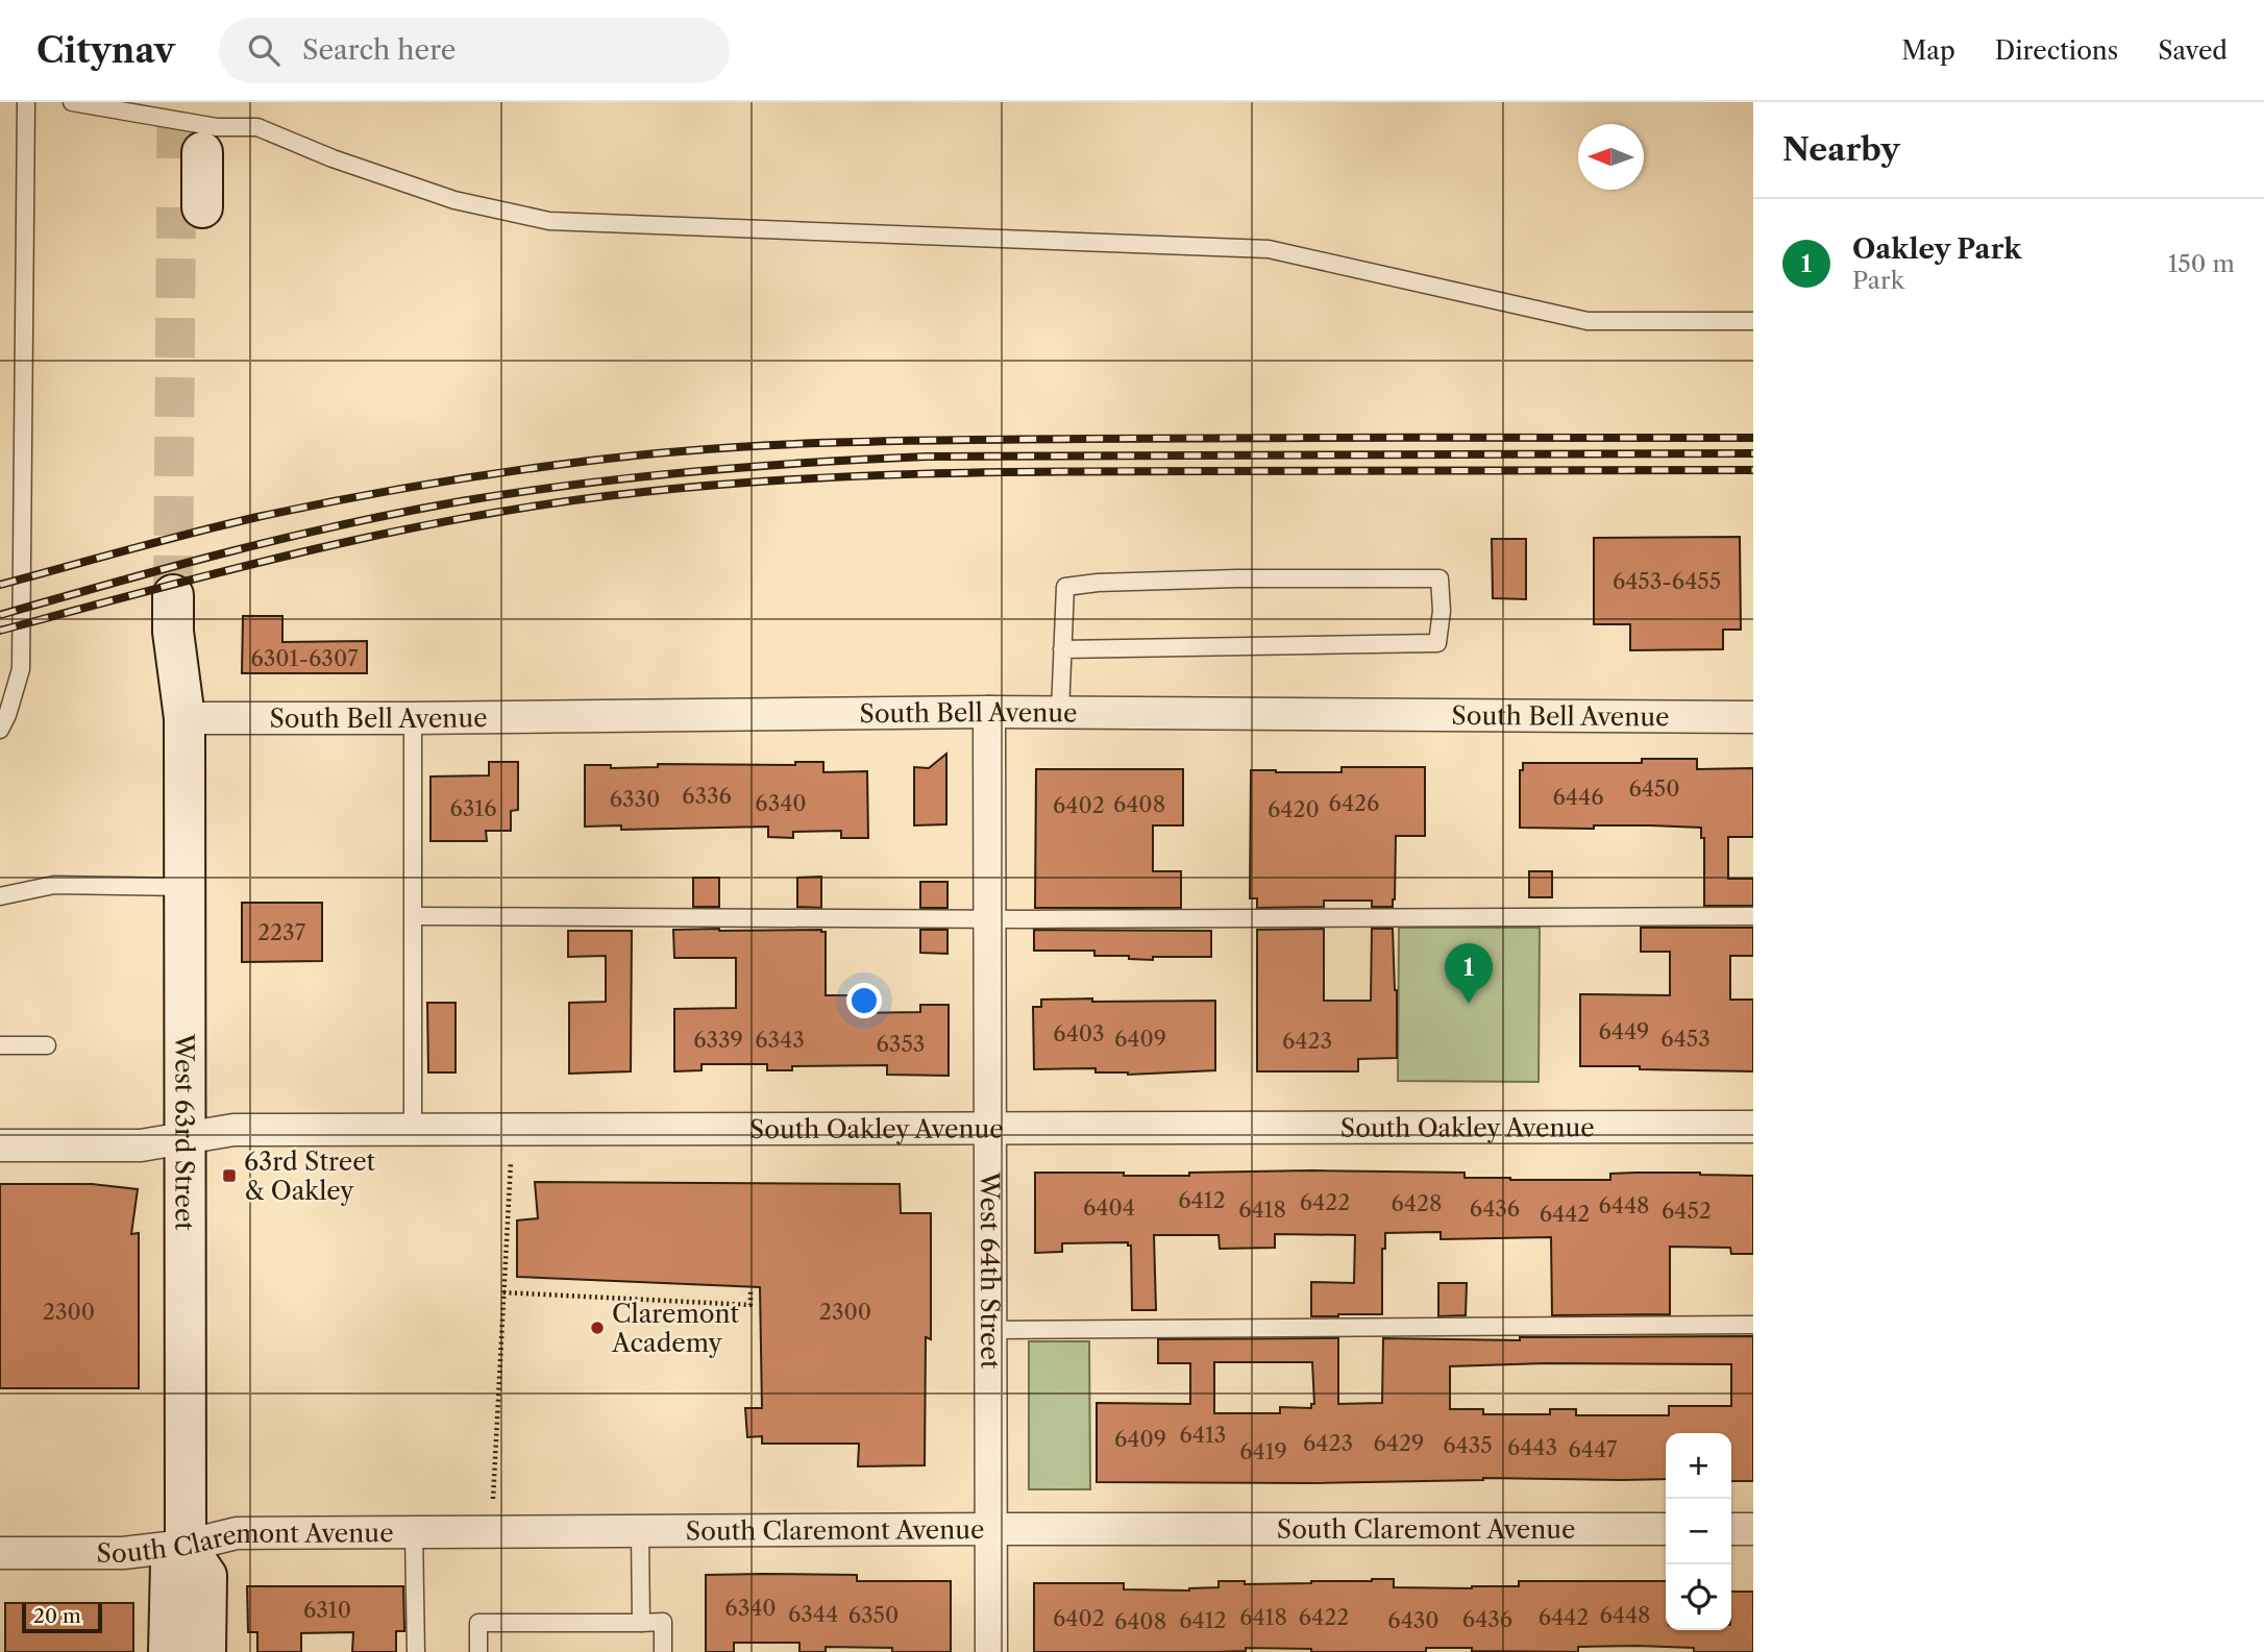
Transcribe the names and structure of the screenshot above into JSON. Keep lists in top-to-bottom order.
{
  "streets": {
    "main road": ["West 63rd Street"],
    "street": [
      "South Bell Avenue",
      "South Oakley Avenue",
      "West 64th Street",
      "South Claremont Avenue"
    ]
  },
  "crossings": [
    ["South Bell Avenue", "West 63rd Street"],
    ["South Bell Avenue", "West 64th Street"],
    ["South Oakley Avenue", "West 63rd Street"],
    ["South Oakley Avenue", "West 64th Street"],
    ["West 63rd Street", "South Claremont Avenue"],
    ["West 64th Street", "South Claremont Avenue"]
  ],
  "places": {
    "transit": ["63rd Street & Oakley"],
    "other": ["Claremont Academy"]
  },
  "house_numbers": [
    "6453-6455",
    "6301-6307",
    "6450",
    "6336",
    "6446",
    "6330",
    "6340",
    "6426",
    "6408",
    "6402",
    "6316",
    "6420",
    "2237",
    "6449",
    "6403",
    "6409",
    "6453",
    "6339",
    "6343",
    "6423",
    "6353",
    "6412",
    "6422",
    "6428",
    "6448",
    "6404",
    "6436",
    "6418",
    "6452",
    "6442",
    "2300",
    "2300",
    "6413",
    "6409",
    "6423",
    "6429",
    "6435",
    "6443",
    "6447",
    "6419",
    "6340",
    "6310",
    "6344",
    "6350",
    "6448",
    "6418",
    "6422",
    "6442",
    "6402",
    "6436",
    "6412",
    "6430",
    "6408"
  ],
  "scale_bar": "20 m",
  "north": "left",
  "page": {
    "header": "Citynav",
    "search": "Search here",
    "nav": ["Map", "Directions", "Saved"],
    "heading": "Nearby",
    "list": [
      {
        "mark": "1",
        "name": "Oakley Park",
        "note": "Park",
        "value": "150 m"
      }
    ],
    "pins": "1",
    "map_buttons": ["+", "−"],
    "scale": "20 m"
  }
}
